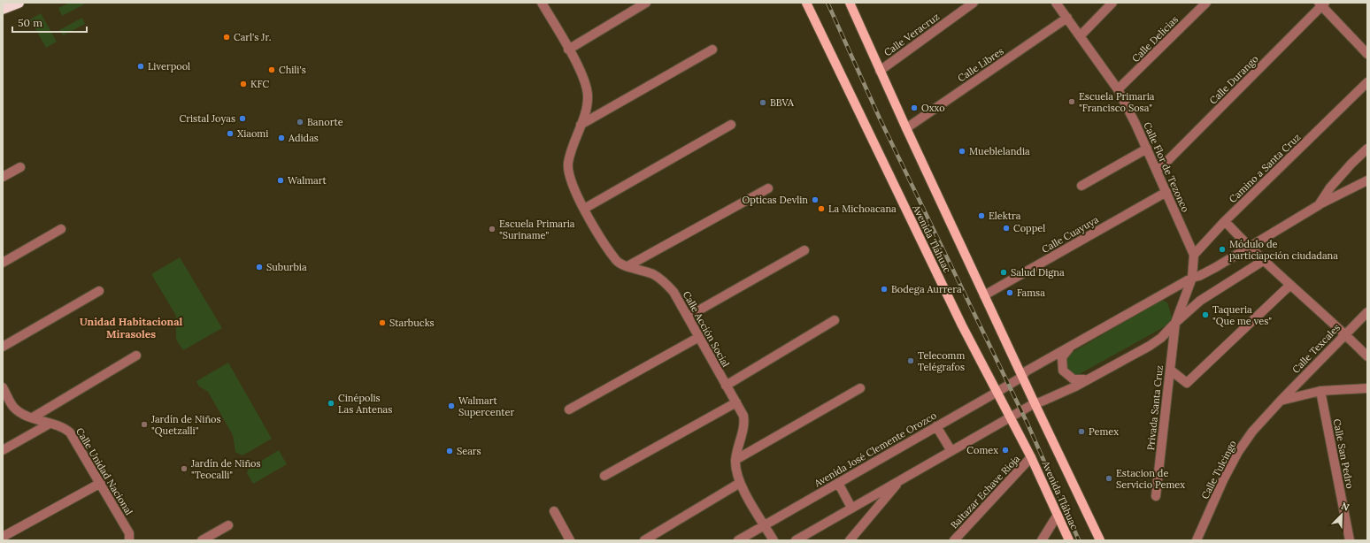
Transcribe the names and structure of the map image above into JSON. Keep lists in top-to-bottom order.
{
  "streets": {
    "main road": ["Avenida Tláhuac"],
    "street": [
      "Calle Veracruz",
      "Calle Delicias",
      "Calle Libres",
      "Calle Durango",
      "Calle Flor de Tezonco",
      "Camino a Santa Cruz",
      "Calle Cuayuya",
      "Calle Acción Social",
      "Calle Texcales",
      "Privada Santa Cruz",
      "Avenida José Clemente Orozco",
      "Calle San Pedro",
      "Calle Tulcingo",
      "Calle Unidad Nacional",
      "Baltazar Echave Rioja"
    ]
  },
  "crossings": [
    ["Calle Veracruz", "Avenida Tláhuac"],
    ["Calle Delicias", "Calle Flor de Tezonco"],
    ["Calle Libres", "Calle Flor de Tezonco"],
    ["Calle Libres", "Avenida Tláhuac"],
    ["Calle Durango", "Calle Flor de Tezonco"],
    ["Calle Flor de Tezonco", "Camino a Santa Cruz"],
    ["Calle Flor de Tezonco", "Calle Cuayuya"],
    ["Calle Cuayuya", "Avenida Tláhuac"],
    ["Avenida Tláhuac", "Avenida José Clemente Orozco"],
    ["Avenida Tláhuac", "Baltazar Echave Rioja"],
    ["Calle Acción Social", "Avenida José Clemente Orozco"],
    ["Calle Texcales", "Calle Tulcingo"]
  ],
  "districts": ["Unidad Habitacional Mirasoles"],
  "places": [
    "Carl's Jr.",
    "Liverpool",
    "Chili's",
    "KFC",
    "Escuela Primaria \"Francisco Sosa\"",
    "BBVA",
    "Oxxo",
    "Cristal Joyas",
    "Banorte",
    "Xiaomi",
    "Adidas",
    "Mueblelandia",
    "Walmart",
    "Opticas Devlin",
    "La Michoacana",
    "Elektra",
    "Coppel",
    "Escuela Primaria \"Suriname\"",
    "Módulo de particiapción ciudadana",
    "Suburbia",
    "Salud Digna",
    "Bodega Aurrera",
    "Famsa",
    "Taqueria \"Que me ves\"",
    "Starbucks",
    "Telecomm Telégrafos",
    "Cinépolis Las Antenas",
    "Walmart Supercenter",
    "Jardín de Niños \"Quetzalli\"",
    "Pemex",
    "Comex",
    "Sears",
    "Jardín de Niños \"Teocalli\"",
    "Estacion de Servicio Pemex"
  ],
  "scale_bar": "50 m",
  "north": "top right"
}
